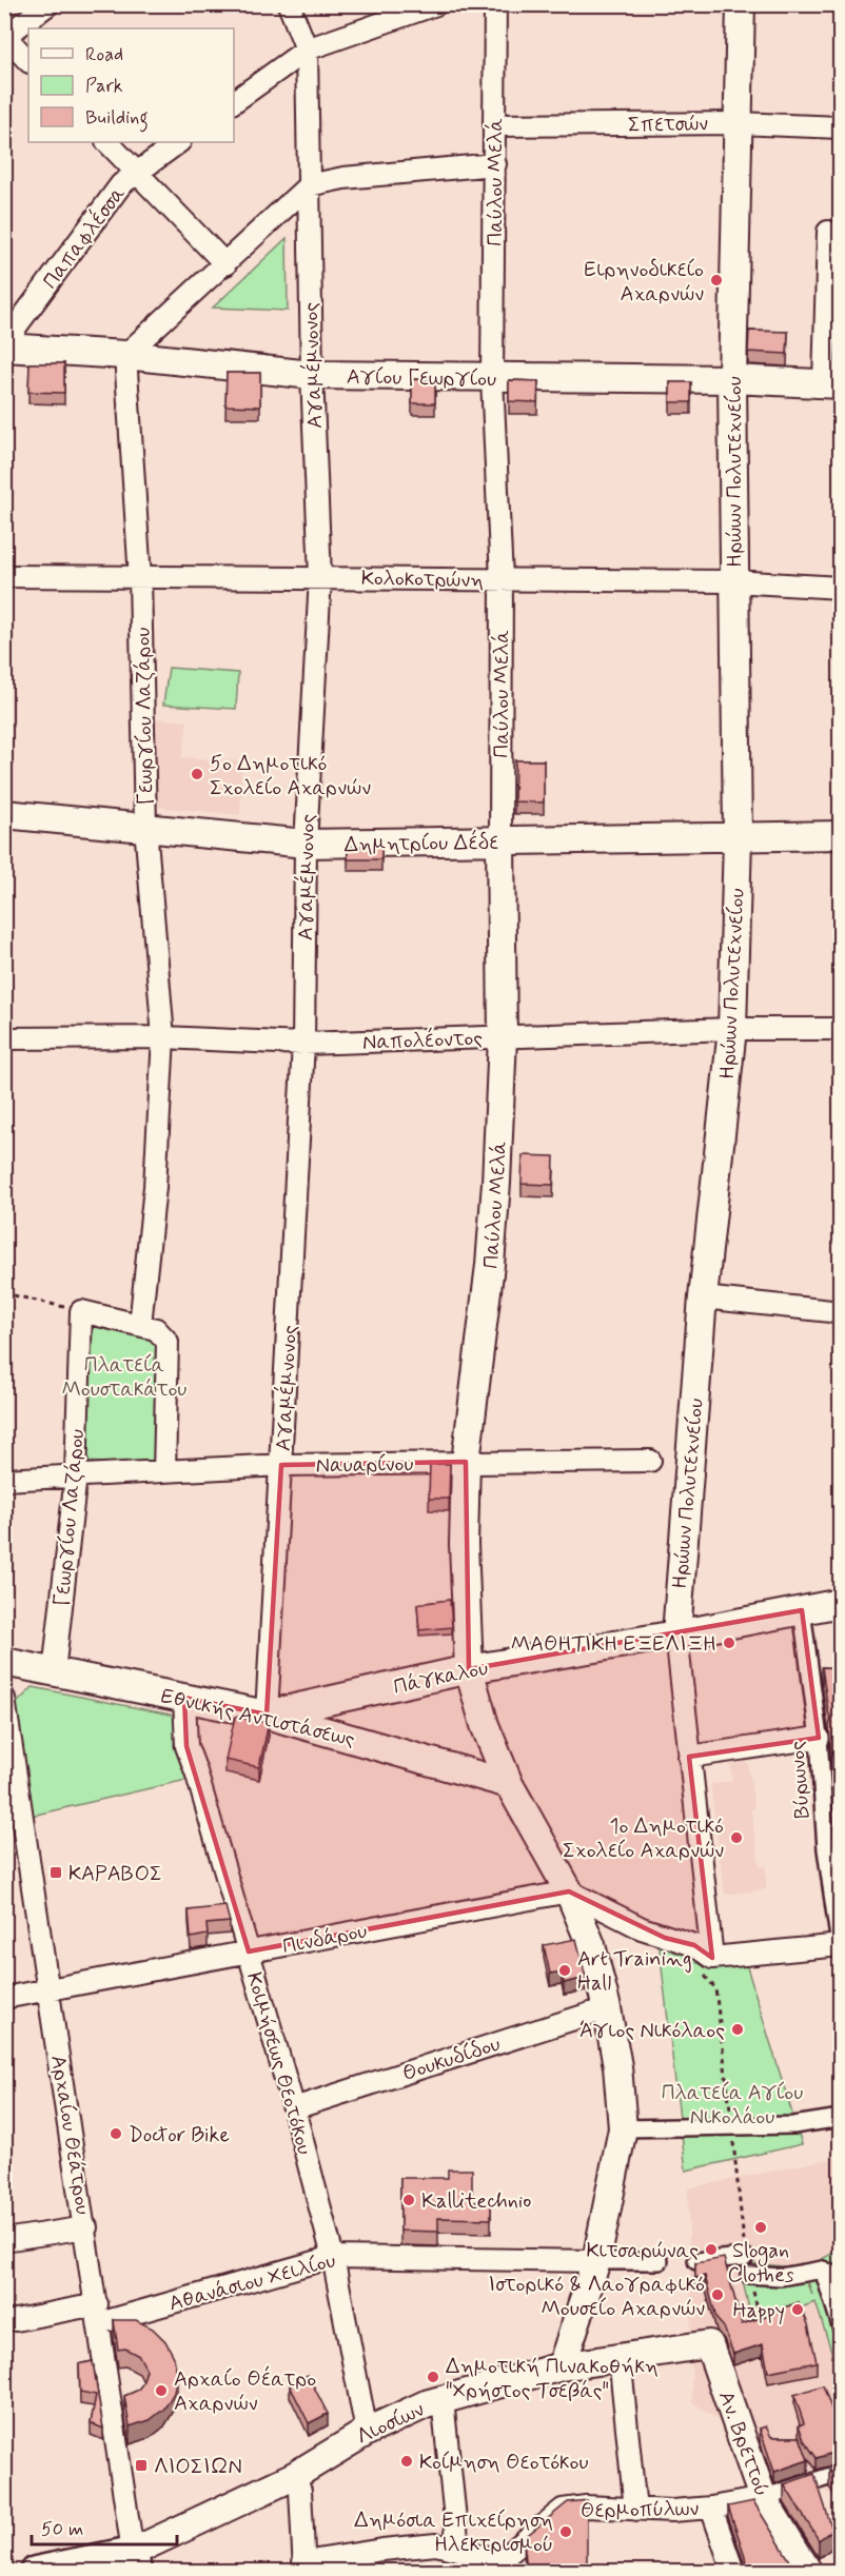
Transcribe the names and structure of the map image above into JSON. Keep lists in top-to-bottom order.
{
  "streets": {
    "main road": ["Λιοσίων"],
    "street": [
      "Σπετσών",
      "Παύλου Μελά",
      "Παπαφλέσσα",
      "Αγαμέμνονος",
      "Αγίου Γεωργίου",
      "Ηρώων Πολυτεχνείου",
      "Κολοκοτρώνη",
      "Γεωργίου Λαζάρου",
      "Δημητρίου Δέδε",
      "Ναπολέοντος",
      "Ναυαρίνου",
      "Πάγκαλου",
      "Εθνικής Αντιστάσεως",
      "Βύρωνος",
      "Πινδάρου",
      "Θουκυδίδου",
      "Κοιμήσεως Θεοτόκου",
      "Αρχαίου Θεάτρου",
      "Αθανάσιου Χειλίου",
      "Αν. Βρεττού",
      "Θερμοπύλων"
    ]
  },
  "crossings": [
    ["Σπετσών", "Παύλου Μελά"],
    ["Σπετσών", "Ηρώων Πολυτεχνείου"],
    ["Παύλου Μελά", "Αγίου Γεωργίου"],
    ["Παύλου Μελά", "Κολοκοτρώνη"],
    ["Παύλου Μελά", "Δημητρίου Δέδε"],
    ["Παύλου Μελά", "Ναπολέοντος"],
    ["Παύλου Μελά", "Ναυαρίνου"],
    ["Παύλου Μελά", "Πάγκαλου"],
    ["Παύλου Μελά", "Εθνικής Αντιστάσεως"],
    ["Παύλου Μελά", "Πινδάρου"],
    ["Παύλου Μελά", "Θουκυδίδου"],
    ["Παύλου Μελά", "Αθανάσιου Χειλίου"],
    ["Παύλου Μελά", "Λιοσίων"],
    ["Παπαφλέσσα", "Αγίου Γεωργίου"],
    ["Αγαμέμνονος", "Αγίου Γεωργίου"],
    ["Αγαμέμνονος", "Κολοκοτρώνη"],
    ["Αγαμέμνονος", "Δημητρίου Δέδε"],
    ["Αγαμέμνονος", "Ναπολέοντος"],
    ["Αγαμέμνονος", "Ναυαρίνου"],
    ["Αγαμέμνονος", "Πάγκαλου"],
    ["Αγαμέμνονος", "Εθνικής Αντιστάσεως"],
    ["Αγίου Γεωργίου", "Ηρώων Πολυτεχνείου"],
    ["Αγίου Γεωργίου", "Γεωργίου Λαζάρου"],
    ["Ηρώων Πολυτεχνείου", "Κολοκοτρώνη"],
    ["Ηρώων Πολυτεχνείου", "Δημητρίου Δέδε"],
    ["Ηρώων Πολυτεχνείου", "Ναπολέοντος"],
    ["Ηρώων Πολυτεχνείου", "Πάγκαλου"],
    ["Κολοκοτρώνη", "Γεωργίου Λαζάρου"],
    ["Γεωργίου Λαζάρου", "Δημητρίου Δέδε"],
    ["Γεωργίου Λαζάρου", "Ναπολέοντος"],
    ["Γεωργίου Λαζάρου", "Ναυαρίνου"],
    ["Γεωργίου Λαζάρου", "Εθνικής Αντιστάσεως"],
    ["Πάγκαλου", "Εθνικής Αντιστάσεως"],
    ["Πάγκαλου", "Βύρωνος"],
    ["Εθνικής Αντιστάσεως", "Κοιμήσεως Θεοτόκου"],
    ["Πινδάρου", "Κοιμήσεως Θεοτόκου"],
    ["Πινδάρου", "Αρχαίου Θεάτρου"],
    ["Θουκυδίδου", "Κοιμήσεως Θεοτόκου"],
    ["Κοιμήσεως Θεοτόκου", "Αθανάσιου Χειλίου"],
    ["Κοιμήσεως Θεοτόκου", "Λιοσίων"],
    ["Αρχαίου Θεάτρου", "Αθανάσιου Χειλίου"],
    ["Αρχαίου Θεάτρου", "Λιοσίων"],
    ["Λιοσίων", "Αν. Βρεττού"],
    ["Αν. Βρεττού", "Θερμοπύλων"]
  ],
  "parks": ["Πλατεία Μουστακάτου", "Πλατεία Αγίου Νικολάου"],
  "places": {
    "other": [
      "Ειρηνοδικείο Αχαρνών",
      "5ο Δημοτικό Σχολείο Αχαρνών",
      "ΜΑΘΗΤΙΚΗ ΕΞΕΛΙΞΗ",
      "1ο Δημοτικό Σχολείο Αχαρνών",
      "Art Training Hall",
      "Άγιος Νικόλαος",
      "Doctor Bike",
      "Kallitechnio",
      "Slogan Clothes",
      "Κιτσαρώνας",
      "Ιστορικό & Λαογραφικό Μουσείο Αχαρνών",
      "Happy",
      "Δημοτική Πινακοθήκη \"Χρήστος Τσεβάς\"",
      "Αρχαίο Θέατρο Αχαρνών",
      "Κοίμηση Θεοτόκου",
      "Δημόσια Επιχείρηση Ηλεκτρισμού"
    ],
    "transit": ["ΚΑΡΑΒΟΣ", "ΛΙΟΣΙΩΝ"]
  },
  "legend": ["Road", "Park", "Building"],
  "scale_bar": "50 m"
}
